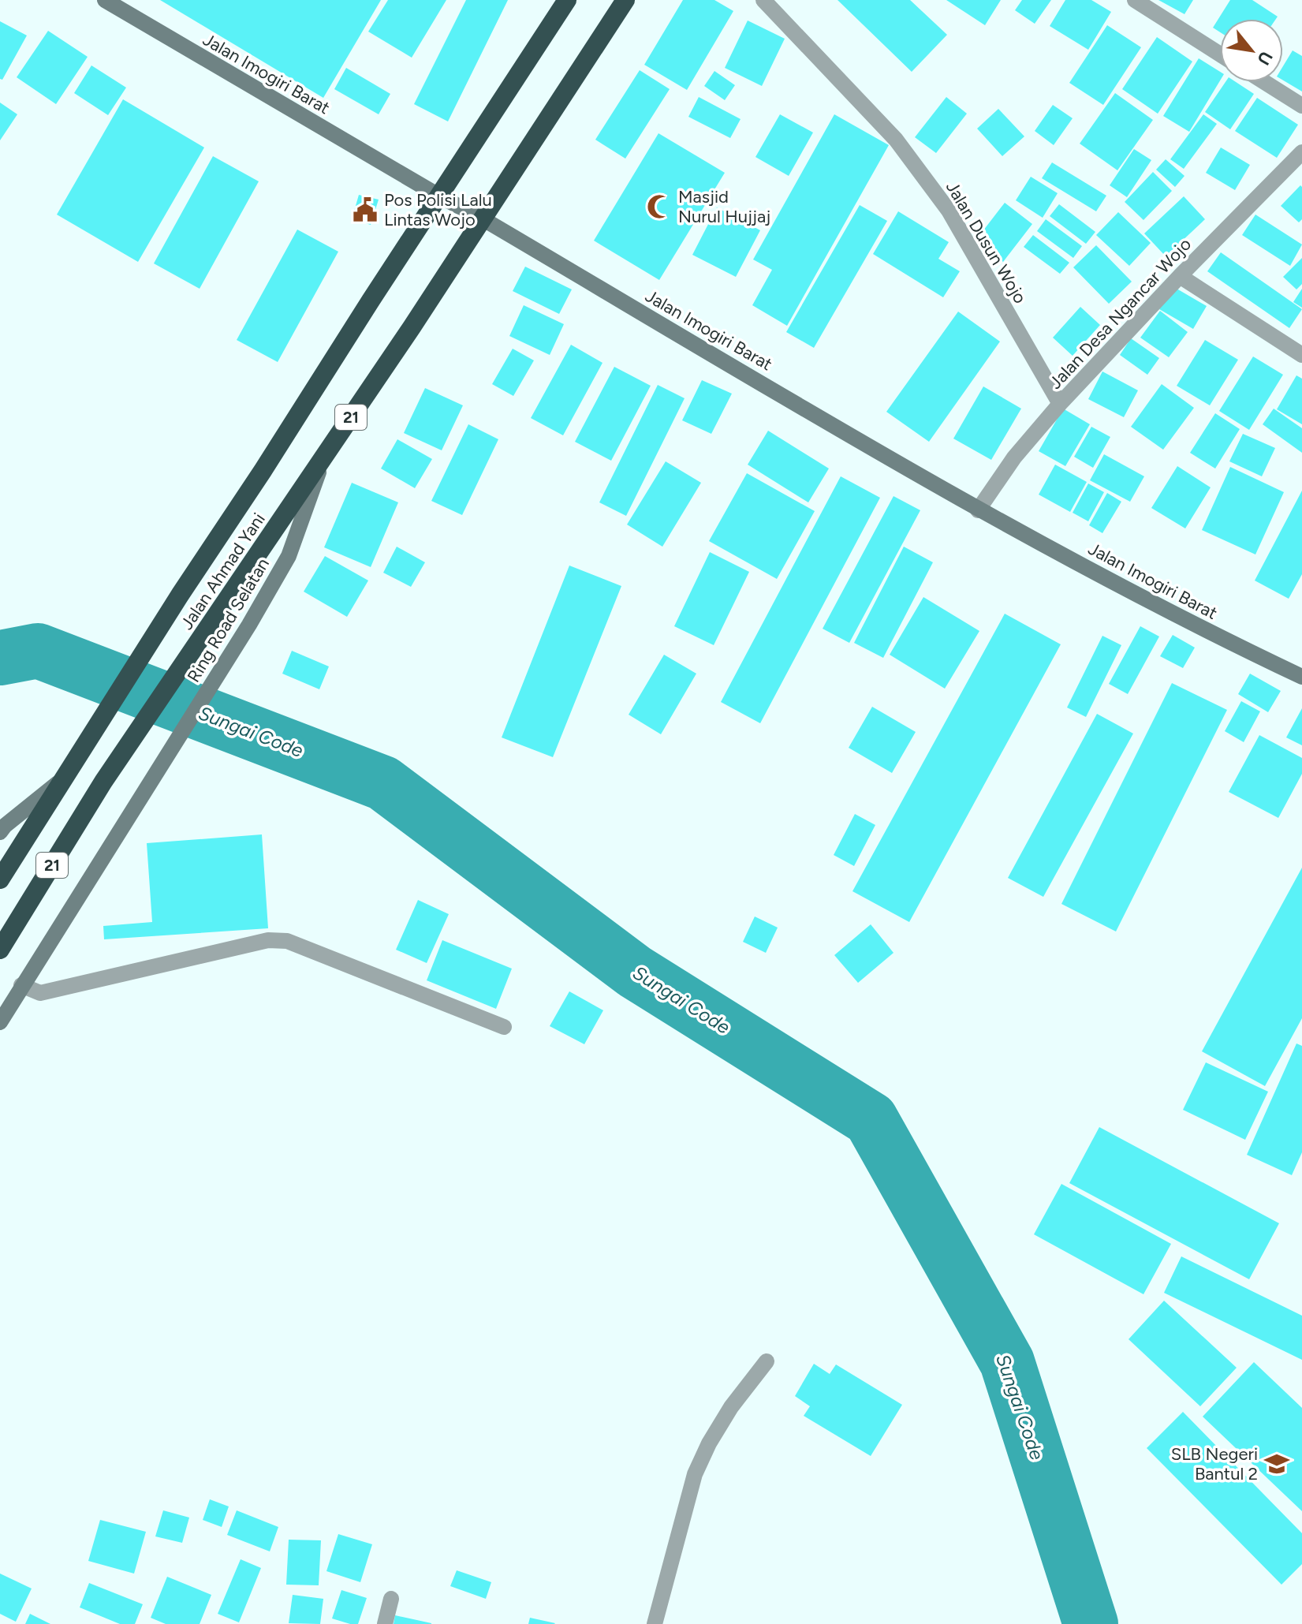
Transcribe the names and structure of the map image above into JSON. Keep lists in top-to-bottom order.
{
  "streets": {
    "highway": ["21", "Jalan Ahmad Yani"],
    "main road": ["Jalan Imogiri Barat", "Ring Road Selatan"],
    "street": ["Jalan Dusun Wojo", "Jalan Desa Ngancar Wojo"]
  },
  "crossings": [
    ["Jalan Imogiri Barat", "Jalan Desa Ngancar Wojo"],
    ["Jalan Imogiri Barat", "21"],
    ["Jalan Imogiri Barat", "Jalan Ahmad Yani"],
    ["Jalan Dusun Wojo", "Jalan Desa Ngancar Wojo"],
    ["21", "Jalan Ahmad Yani"],
    ["Jalan Ahmad Yani", "Ring Road Selatan"]
  ],
  "water": ["Sungai Code"],
  "places": {
    "mosque": ["Masjid Nurul Hujjaj"],
    "public building": ["Pos Polisi Lalu Lintas Wojo"],
    "school or university": ["SLB Negeri Bantul 2"]
  },
  "north": "bottom right"
}
